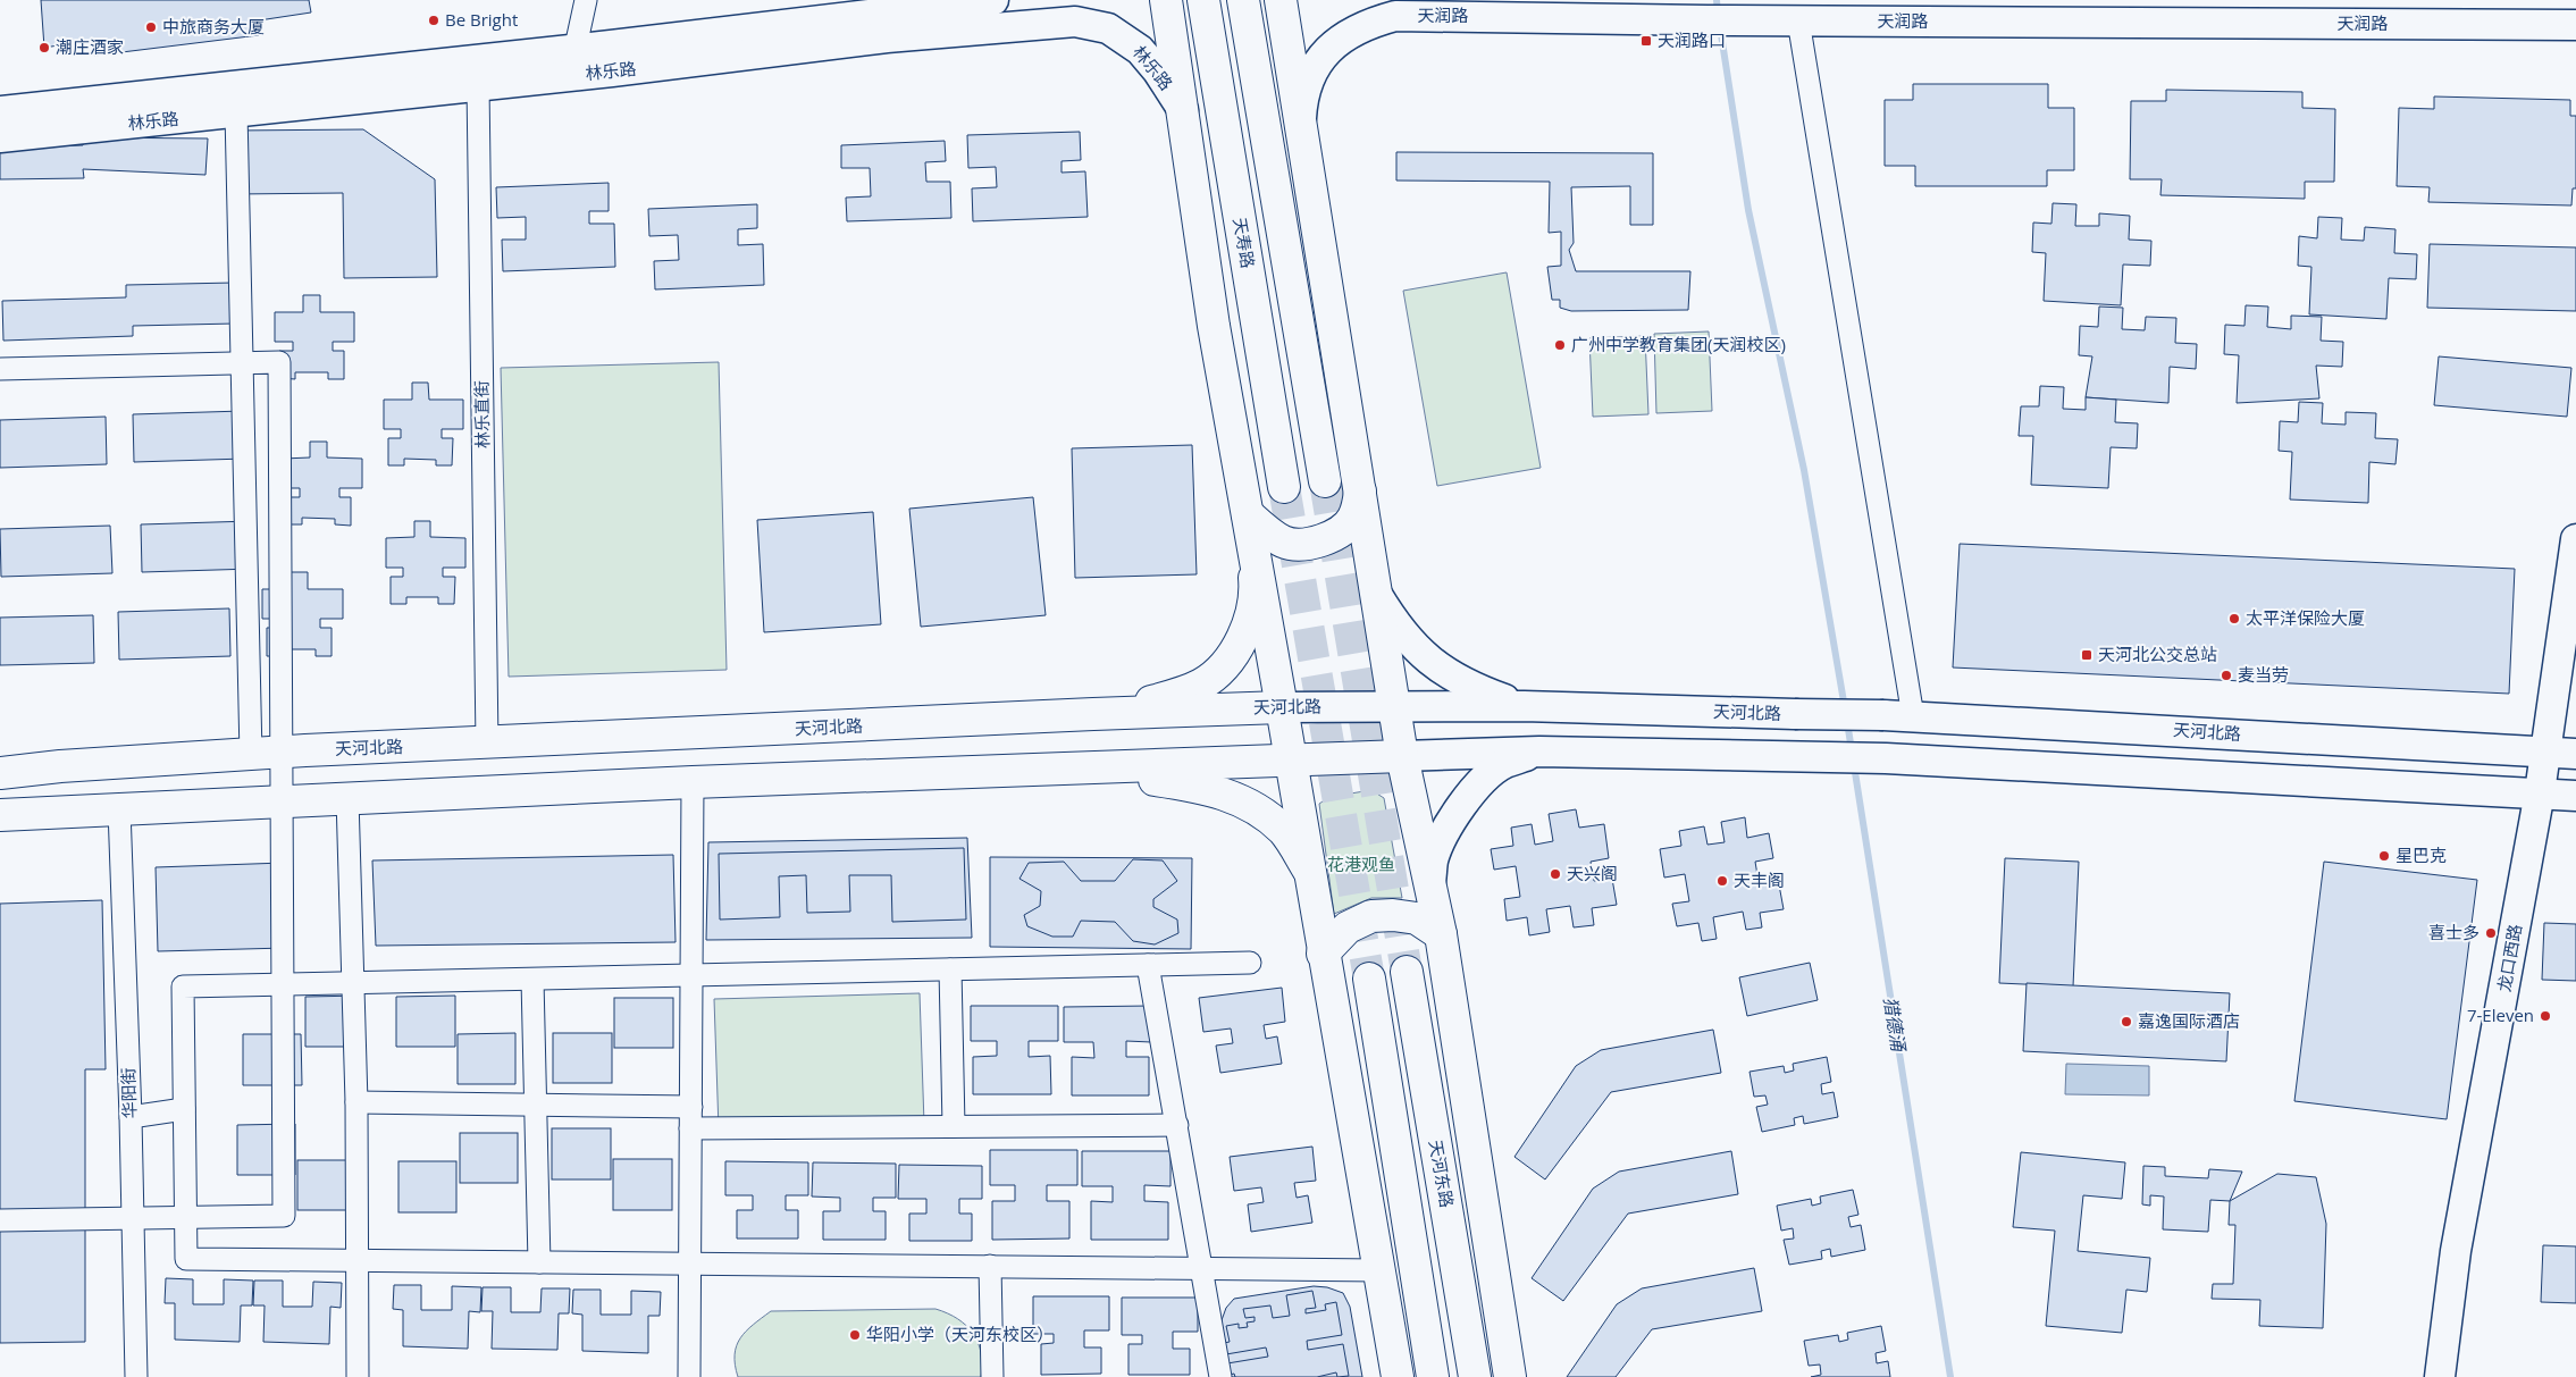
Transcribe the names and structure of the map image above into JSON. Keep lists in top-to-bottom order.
{
  "streets": {
    "main road": ["天寿路", "天河北路", "天河东路"],
    "street": [
      "天润路",
      "林乐路",
      "林乐直街",
      "龙口西路",
      "华阳街"
    ]
  },
  "crossings": [
    ["林乐路", "林乐直街"],
    ["林乐直街", "天河北路"],
    ["天河北路", "龙口西路"]
  ],
  "water": ["猎德涌"],
  "parks": ["花港观鱼"],
  "places": {
    "other": [
      "Be Bright",
      "中旅商务大厦",
      "潮庄酒家",
      "广州中学教育集团(天润校区)",
      "太平洋保险大厦",
      "麦当劳",
      "星巴克",
      "天兴阁",
      "天丰阁",
      "喜士多",
      "7-Eleven",
      "嘉逸国际酒店",
      "华阳小学（天河东校区）"
    ],
    "transit": ["天润路口", "天河北公交总站"]
  }
}
